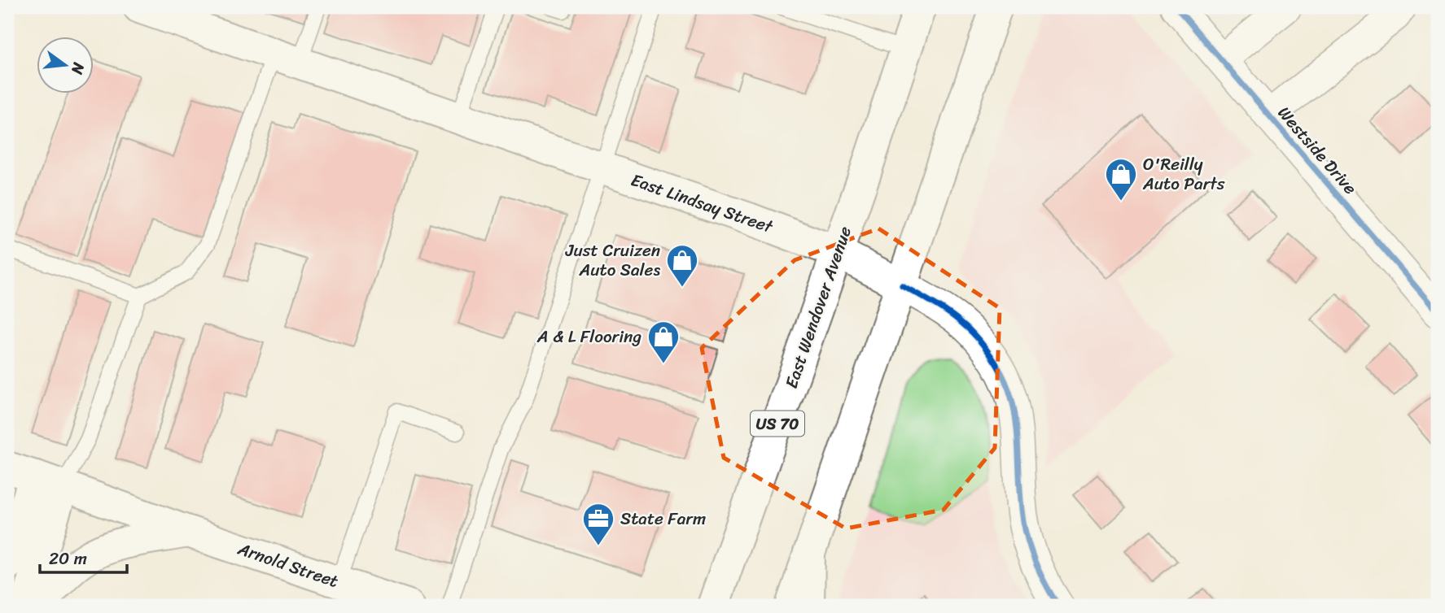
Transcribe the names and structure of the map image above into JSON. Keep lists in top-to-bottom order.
{
  "streets": {
    "main road": [
      "East Lindsay Street",
      "East Wendover Avenue",
      "US 70",
      "Arnold Street"
    ],
    "street": ["Westside Drive"]
  },
  "crossings": [
    ["East Lindsay Street", "East Wendover Avenue"]
  ],
  "places": {
    "shop": ["O'Reilly Auto Parts", "Just Cruizen Auto Sales", "A & L Flooring"],
    "office": ["State Farm"]
  },
  "scale_bar": "20 m",
  "north": "right"
}
